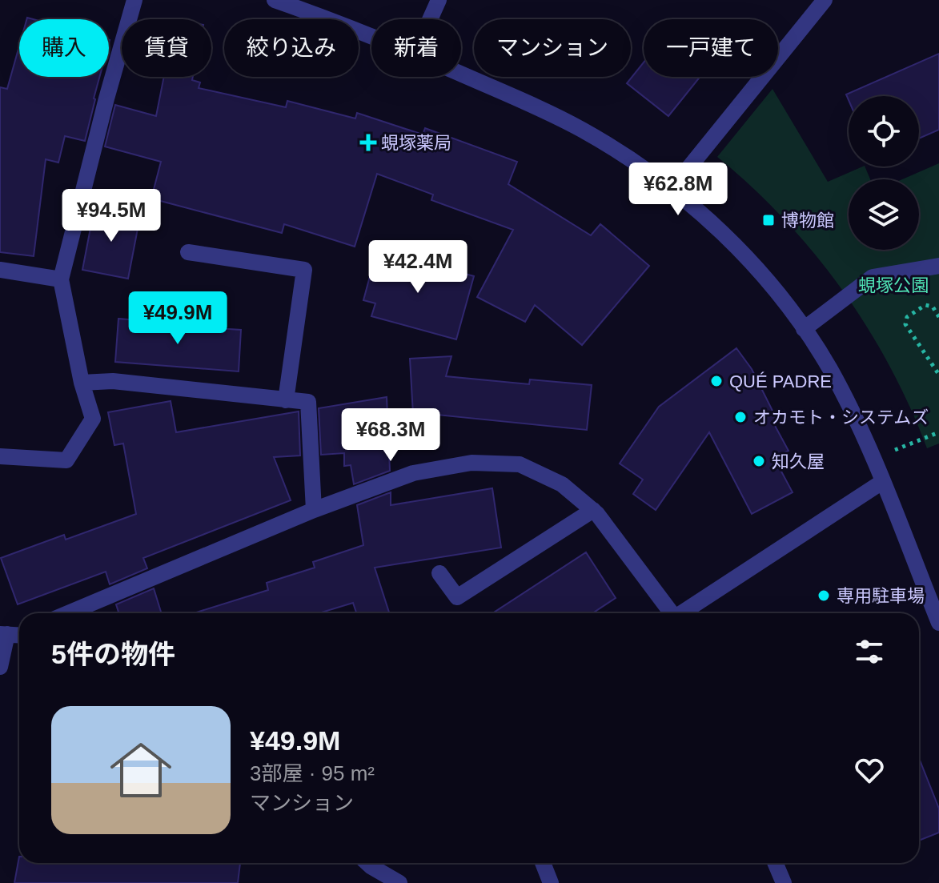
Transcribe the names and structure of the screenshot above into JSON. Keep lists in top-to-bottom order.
{
  "parks": ["蜆塚公園"],
  "places": {
    "health": ["蜆塚薬局"],
    "transit": ["博物館"],
    "other": [
      "QUÉ PADRE",
      "オカモト・システムズ",
      "知久屋",
      "専用駐車場"
    ]
  },
  "page": {
    "chip": [
      "購入",
      "賃貸",
      "絞り込み",
      "新着",
      "マンション",
      "一戸建て"
    ],
    "price": [
      "¥62.8M",
      "¥94.5M",
      "¥42.4M",
      "¥49.9M",
      "¥68.3M"
    ],
    "heading": "5件の物件",
    "list": [
      {
        "name": "¥49.9M",
        "note": "3部屋 · 95 m² · マンション"
      }
    ]
  }
}
